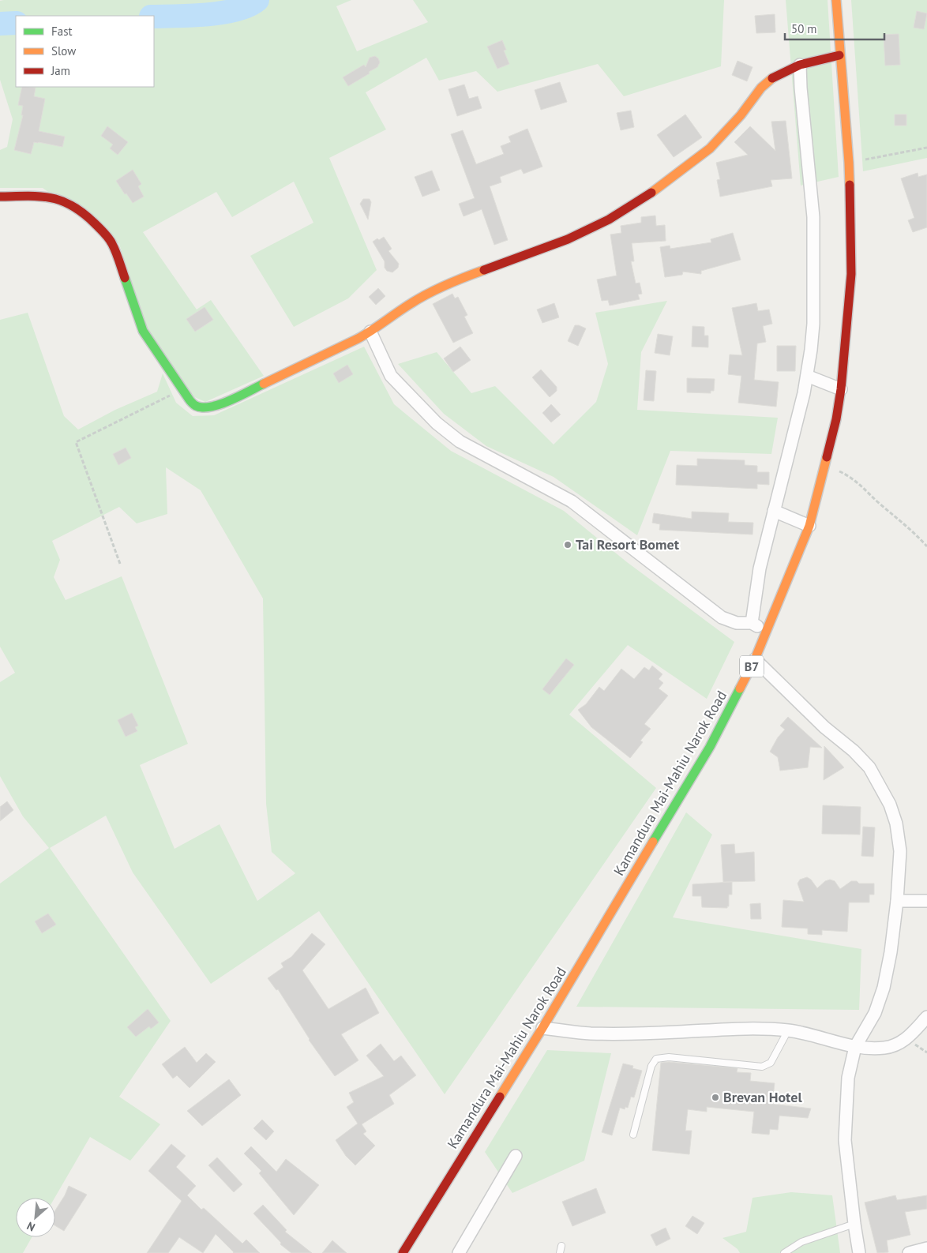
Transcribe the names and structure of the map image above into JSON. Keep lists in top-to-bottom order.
{
  "streets": {
    "main road": ["B7", "Kamandura Mai-Mahiu Narok Road"]
  },
  "places": ["Tai Resort Bomet", "Brevan Hotel"],
  "legend": ["Fast", "Slow", "Jam"],
  "scale_bar": "50 m",
  "north": "bottom left"
}
